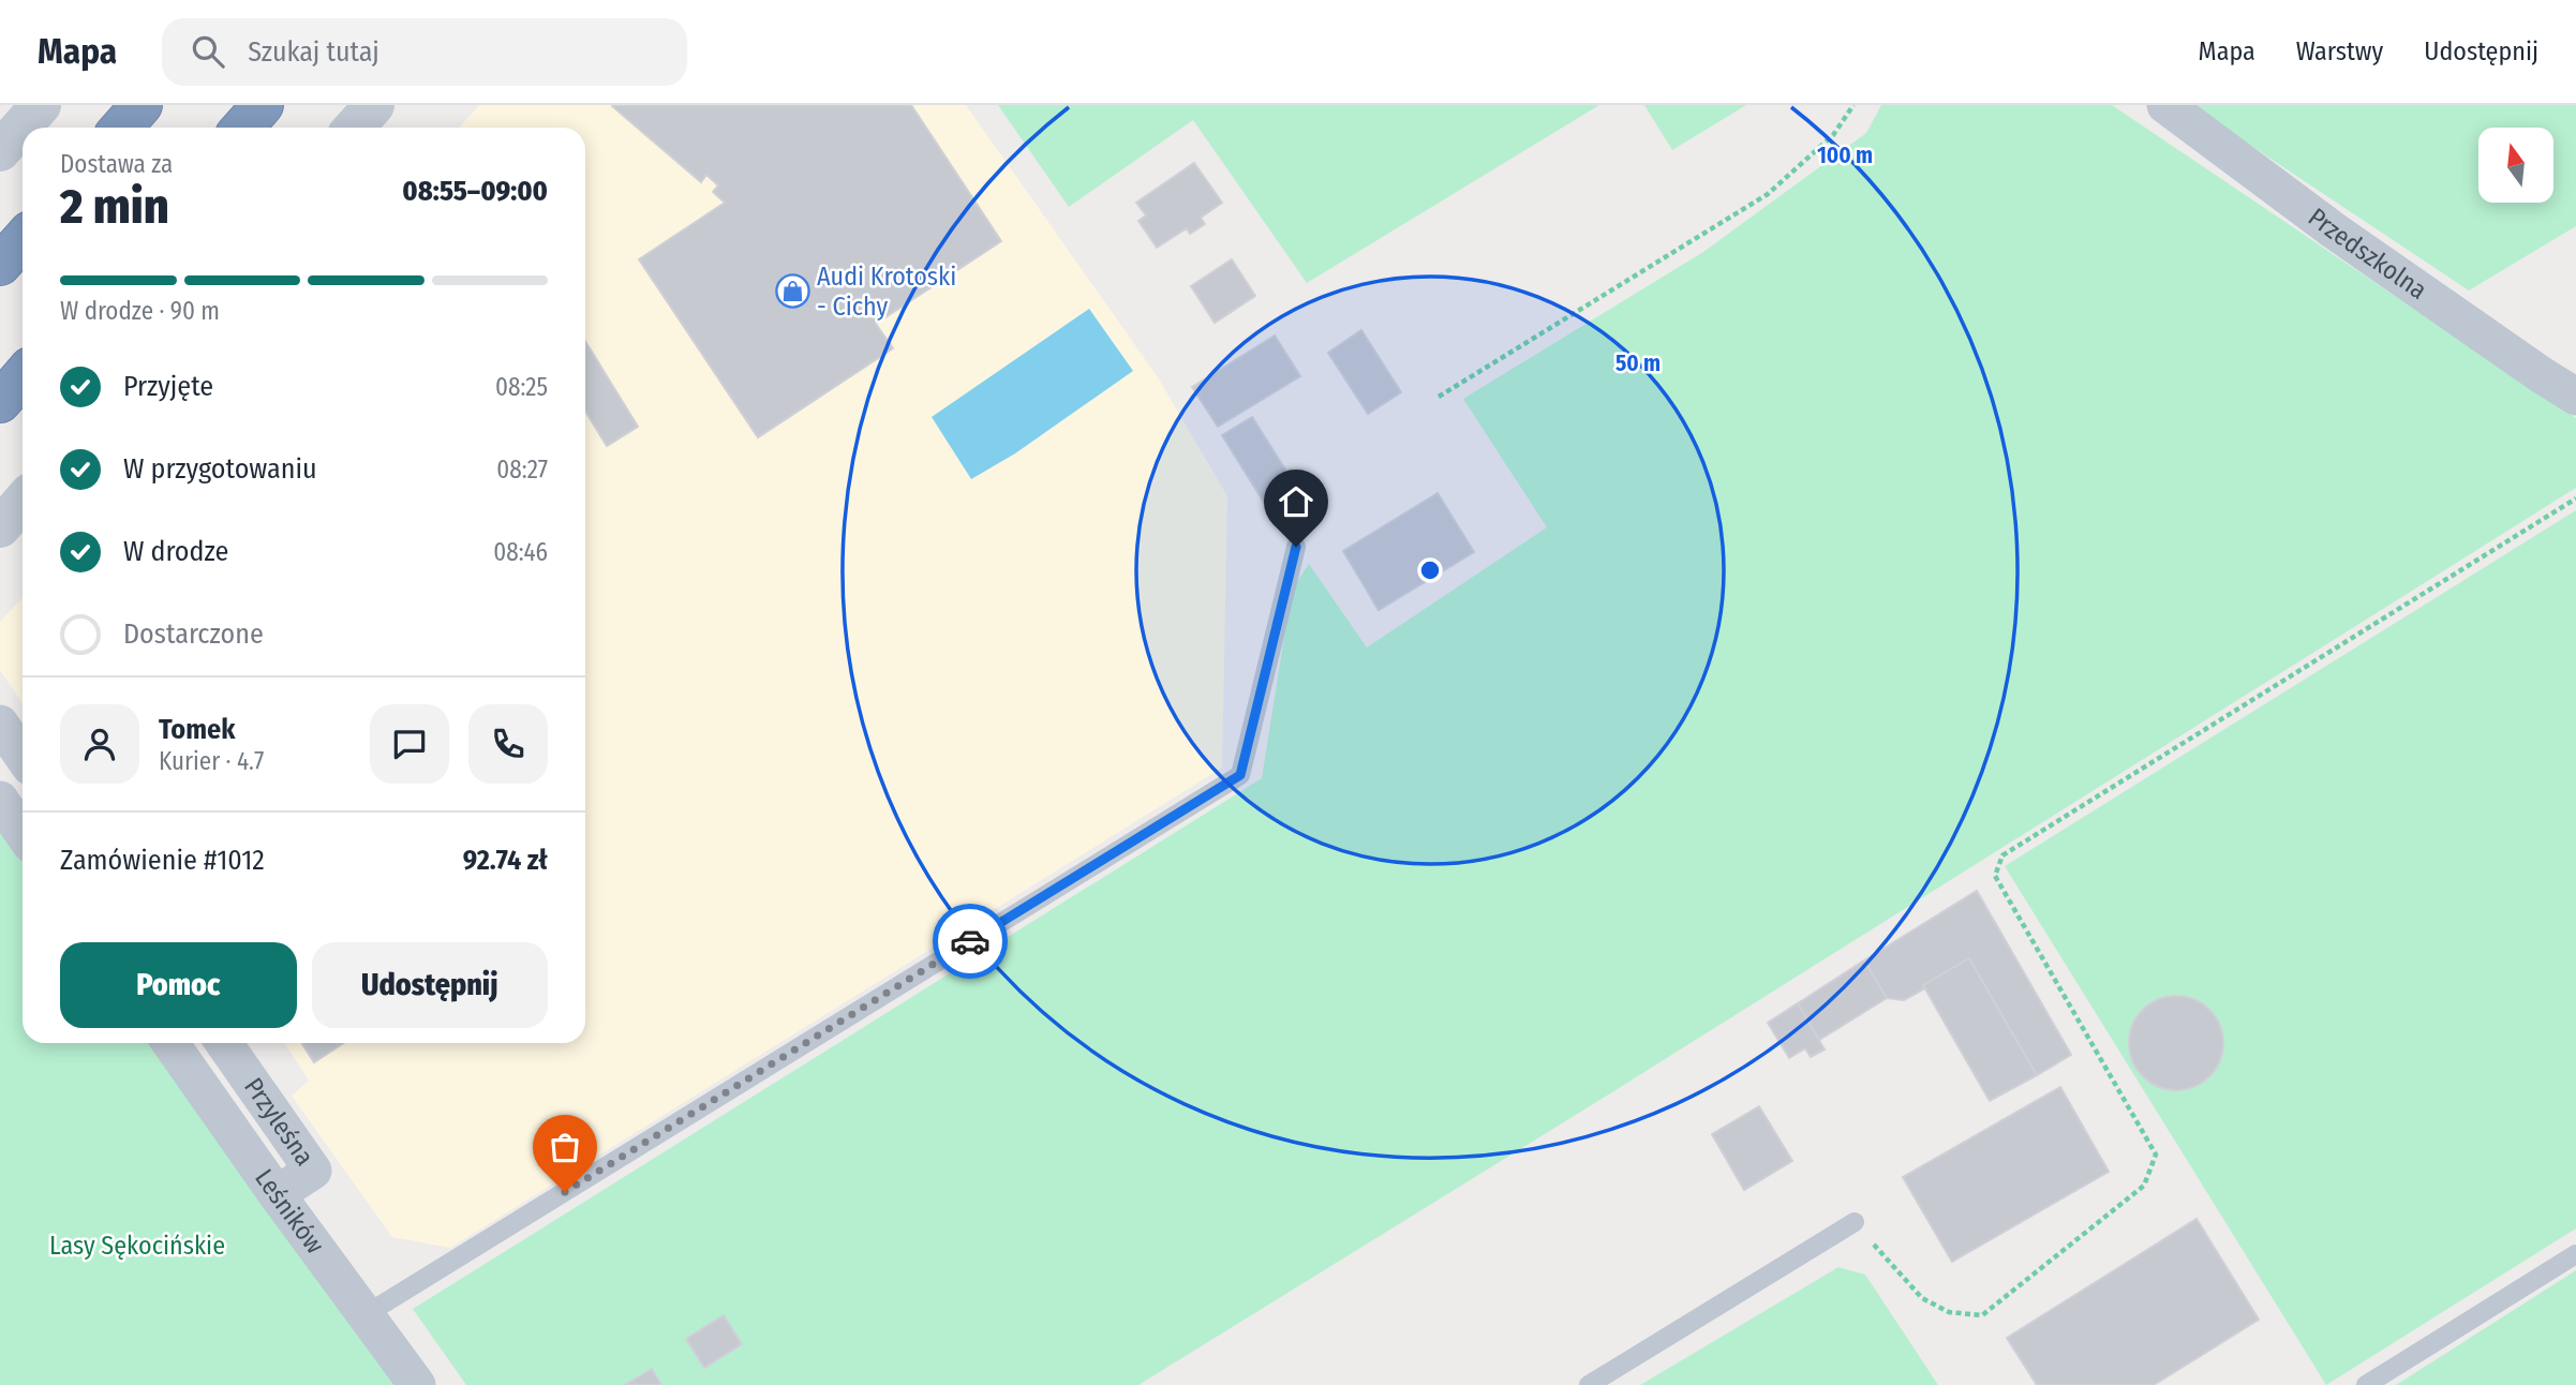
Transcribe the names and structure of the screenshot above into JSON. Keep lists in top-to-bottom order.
{
  "streets": {
    "street": ["Przedszkolna", "Przyleśna", "Leśników"]
  },
  "crossings": [
    ["Przyleśna", "Leśników"]
  ],
  "parks": ["Lasy Sękocińskie"],
  "places": {
    "shop": ["Audi Krotoski - Cichy"]
  },
  "north": "top",
  "page": {
    "header": "Mapa",
    "search": "Szukaj tutaj",
    "nav": ["Mapa", "Warstwy", "Udostępnij"],
    "heading": ["2 min", "Dostawa za", "08:55–09:00"],
    "panel": [
      "Tomek",
      "Kurier · 4.7",
      "Zamówienie #1012",
      "92.74 zł"
    ],
    "bar": "W drodze · 90 m",
    "list": [
      ["Przyjęte", "08:25"],
      ["W przygotowaniu", "08:27"],
      ["W drodze", "08:46"],
      "Dostarczone"
    ],
    "buttons": ["Pomoc", "Udostępnij"]
  },
  "rings": ["100 m", "50 m"]
}
